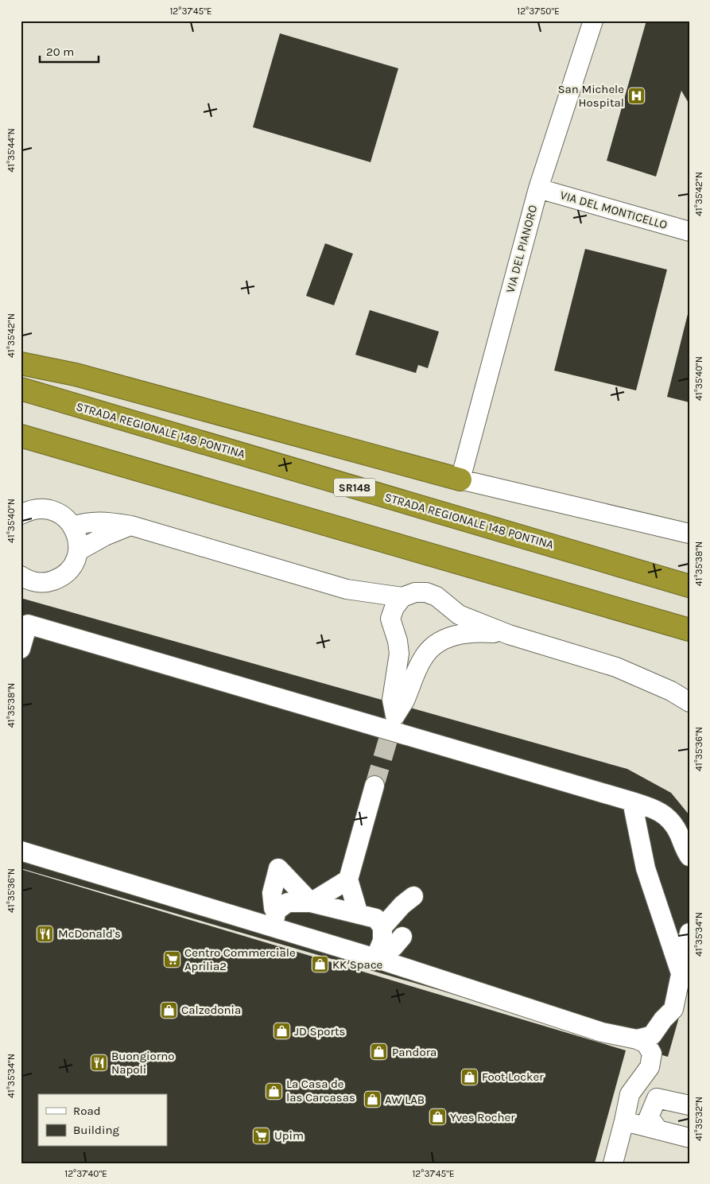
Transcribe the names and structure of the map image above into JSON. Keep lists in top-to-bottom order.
{
  "streets": {
    "highway": ["STRADA REGIONALE 148 PONTINA", "SR148"],
    "street": ["VIA DEL MONTICELLO", "VIA DEL PIANORO"]
  },
  "crossings": [
    ["VIA DEL MONTICELLO", "VIA DEL PIANORO"]
  ],
  "places": {
    "hospital": ["San Michele Hospital"],
    "restaurant": ["McDonald's", "Buongiorno Napoli"],
    "supermarket": ["Centro Commerciale Aprilia2", "Upim"],
    "shop": [
      "KK Space",
      "Calzedonia",
      "JD Sports",
      "Pandora",
      "Foot Locker",
      "La Casa de las Carcasas",
      "AW LAB",
      "Yves Rocher"
    ]
  },
  "legend": ["Road", "Building"],
  "scale_bar": "20 m",
  "coordinates": [
    "12°37'45\"E",
    "12°37'50\"E",
    "41°35'44\"N",
    "41°35'42\"N",
    "41°35'40\"N",
    "41°35'38\"N",
    "41°35'36\"N",
    "41°35'34\"N",
    "41°35'32\"N",
    "12°37'40\"E"
  ]
}
